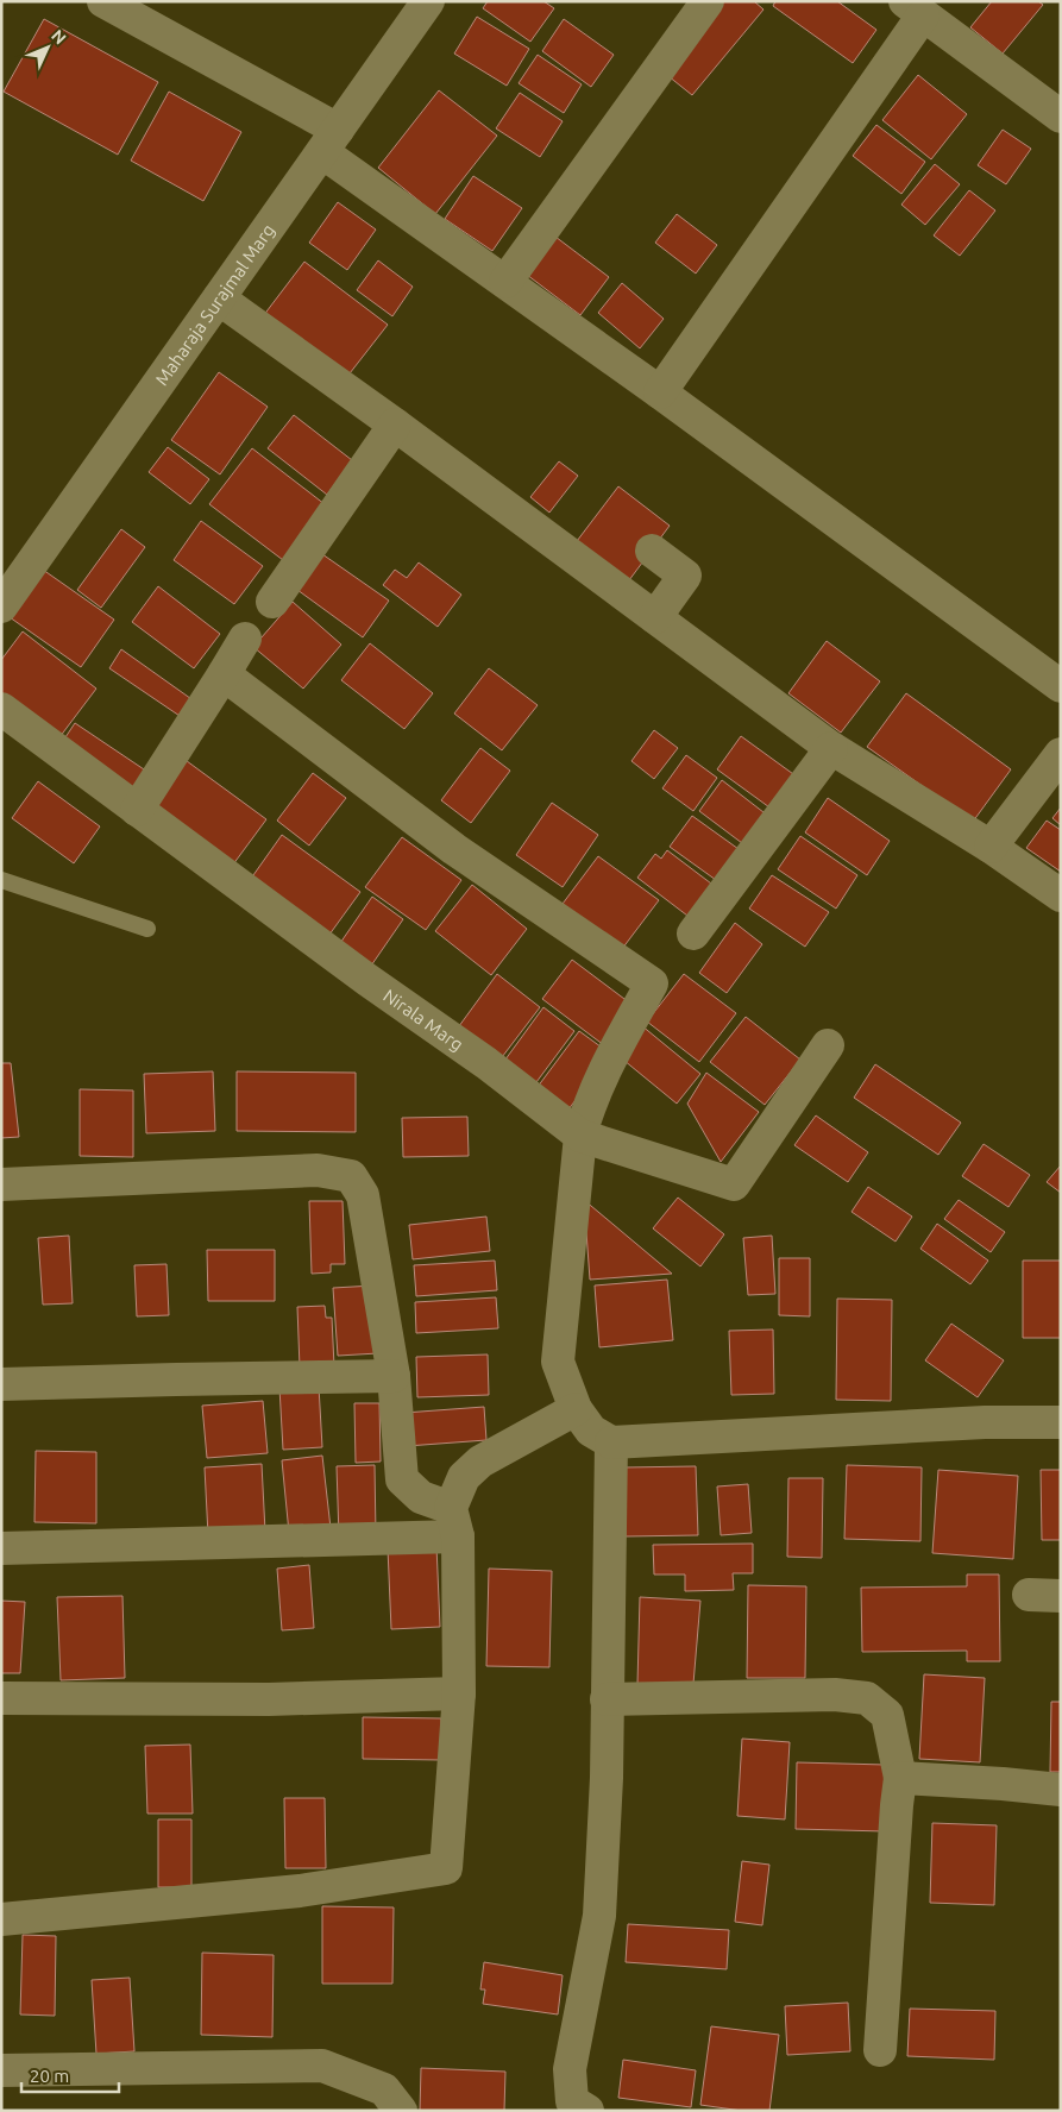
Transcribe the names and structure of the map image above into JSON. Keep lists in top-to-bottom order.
{
  "streets": {
    "street": ["Maharaja Surajmal Marg", "Nirala Marg"]
  },
  "scale_bar": "20 m",
  "north": "top right"
}
